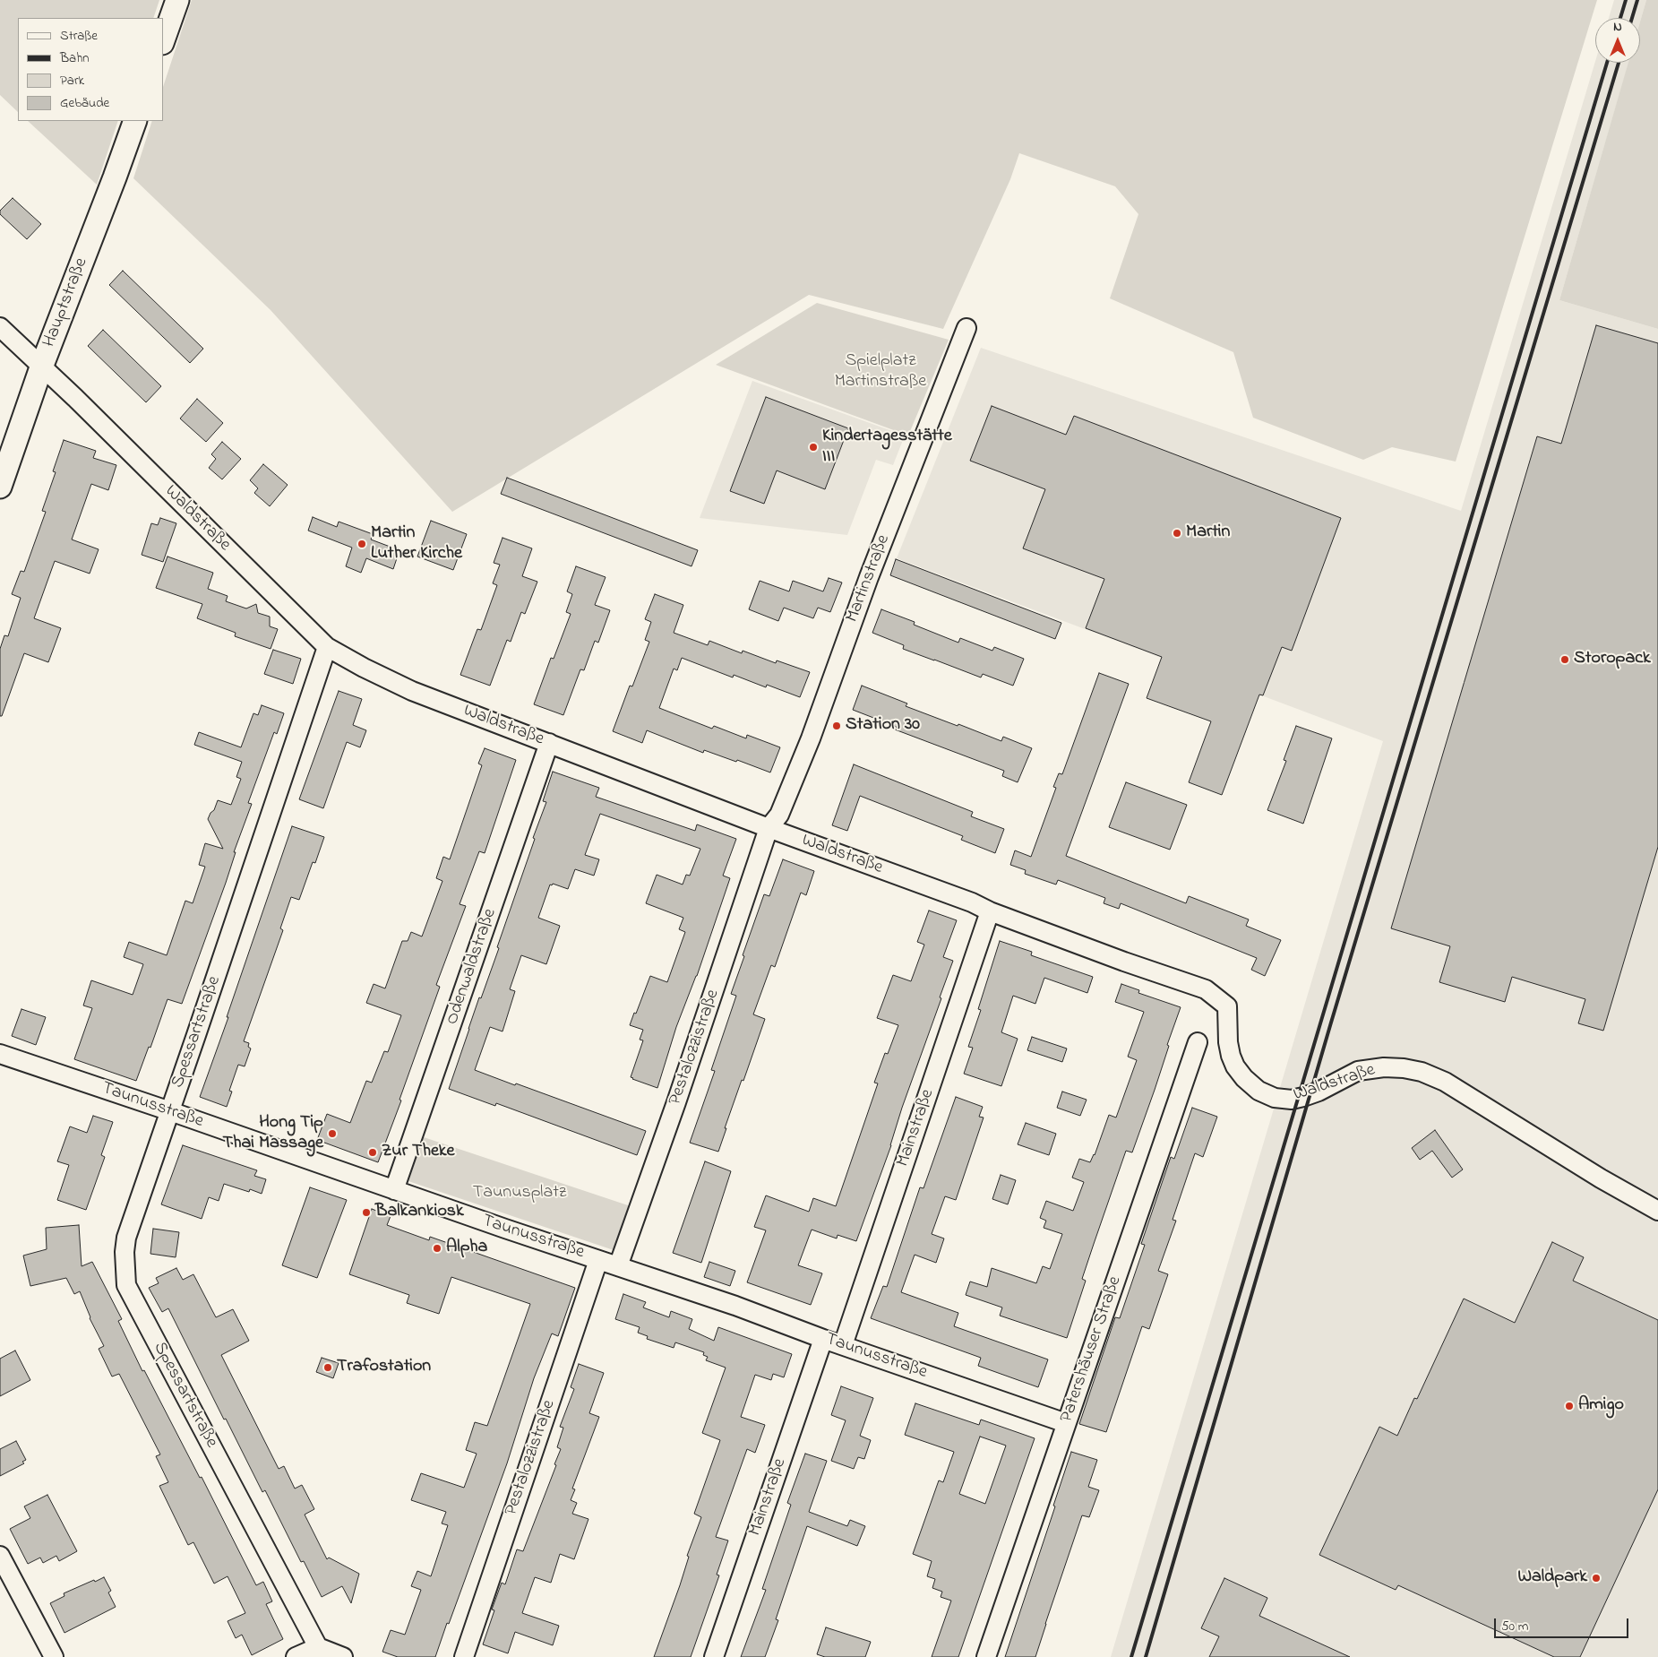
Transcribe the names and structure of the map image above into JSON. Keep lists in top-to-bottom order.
{
  "streets": {
    "main road": ["Hauptstraße"],
    "street": [
      "Waldstraße",
      "Martinstraße",
      "Odenwaldstraße",
      "Spessartstraße",
      "Pestalozzistraße",
      "Taunusstraße",
      "Mainstraße",
      "Patershäuser Straße"
    ]
  },
  "crossings": [
    ["Hauptstraße", "Waldstraße"],
    ["Waldstraße", "Martinstraße"],
    ["Waldstraße", "Odenwaldstraße"],
    ["Waldstraße", "Spessartstraße"],
    ["Waldstraße", "Pestalozzistraße"],
    ["Waldstraße", "Mainstraße"],
    ["Martinstraße", "Pestalozzistraße"],
    ["Odenwaldstraße", "Taunusstraße"],
    ["Spessartstraße", "Taunusstraße"],
    ["Pestalozzistraße", "Taunusstraße"],
    ["Taunusstraße", "Mainstraße"],
    ["Taunusstraße", "Patershäuser Straße"]
  ],
  "parks": ["Spielplatz Martinstraße", "Taunusplatz"],
  "places": [
    "Kindertagesstätte III",
    "Martin",
    "Martin Luther Kirche",
    "Storopack",
    "Station 30",
    "Hong Tip Thai Massage",
    "Zur Theke",
    "Balkankiosk",
    "Alpha",
    "Trafostation",
    "Amigo",
    "Waldpark"
  ],
  "legend": [
    "Straße",
    "Bahn",
    "Park",
    "Gebäude"
  ],
  "scale_bar": "50 m",
  "north": "top"
}
